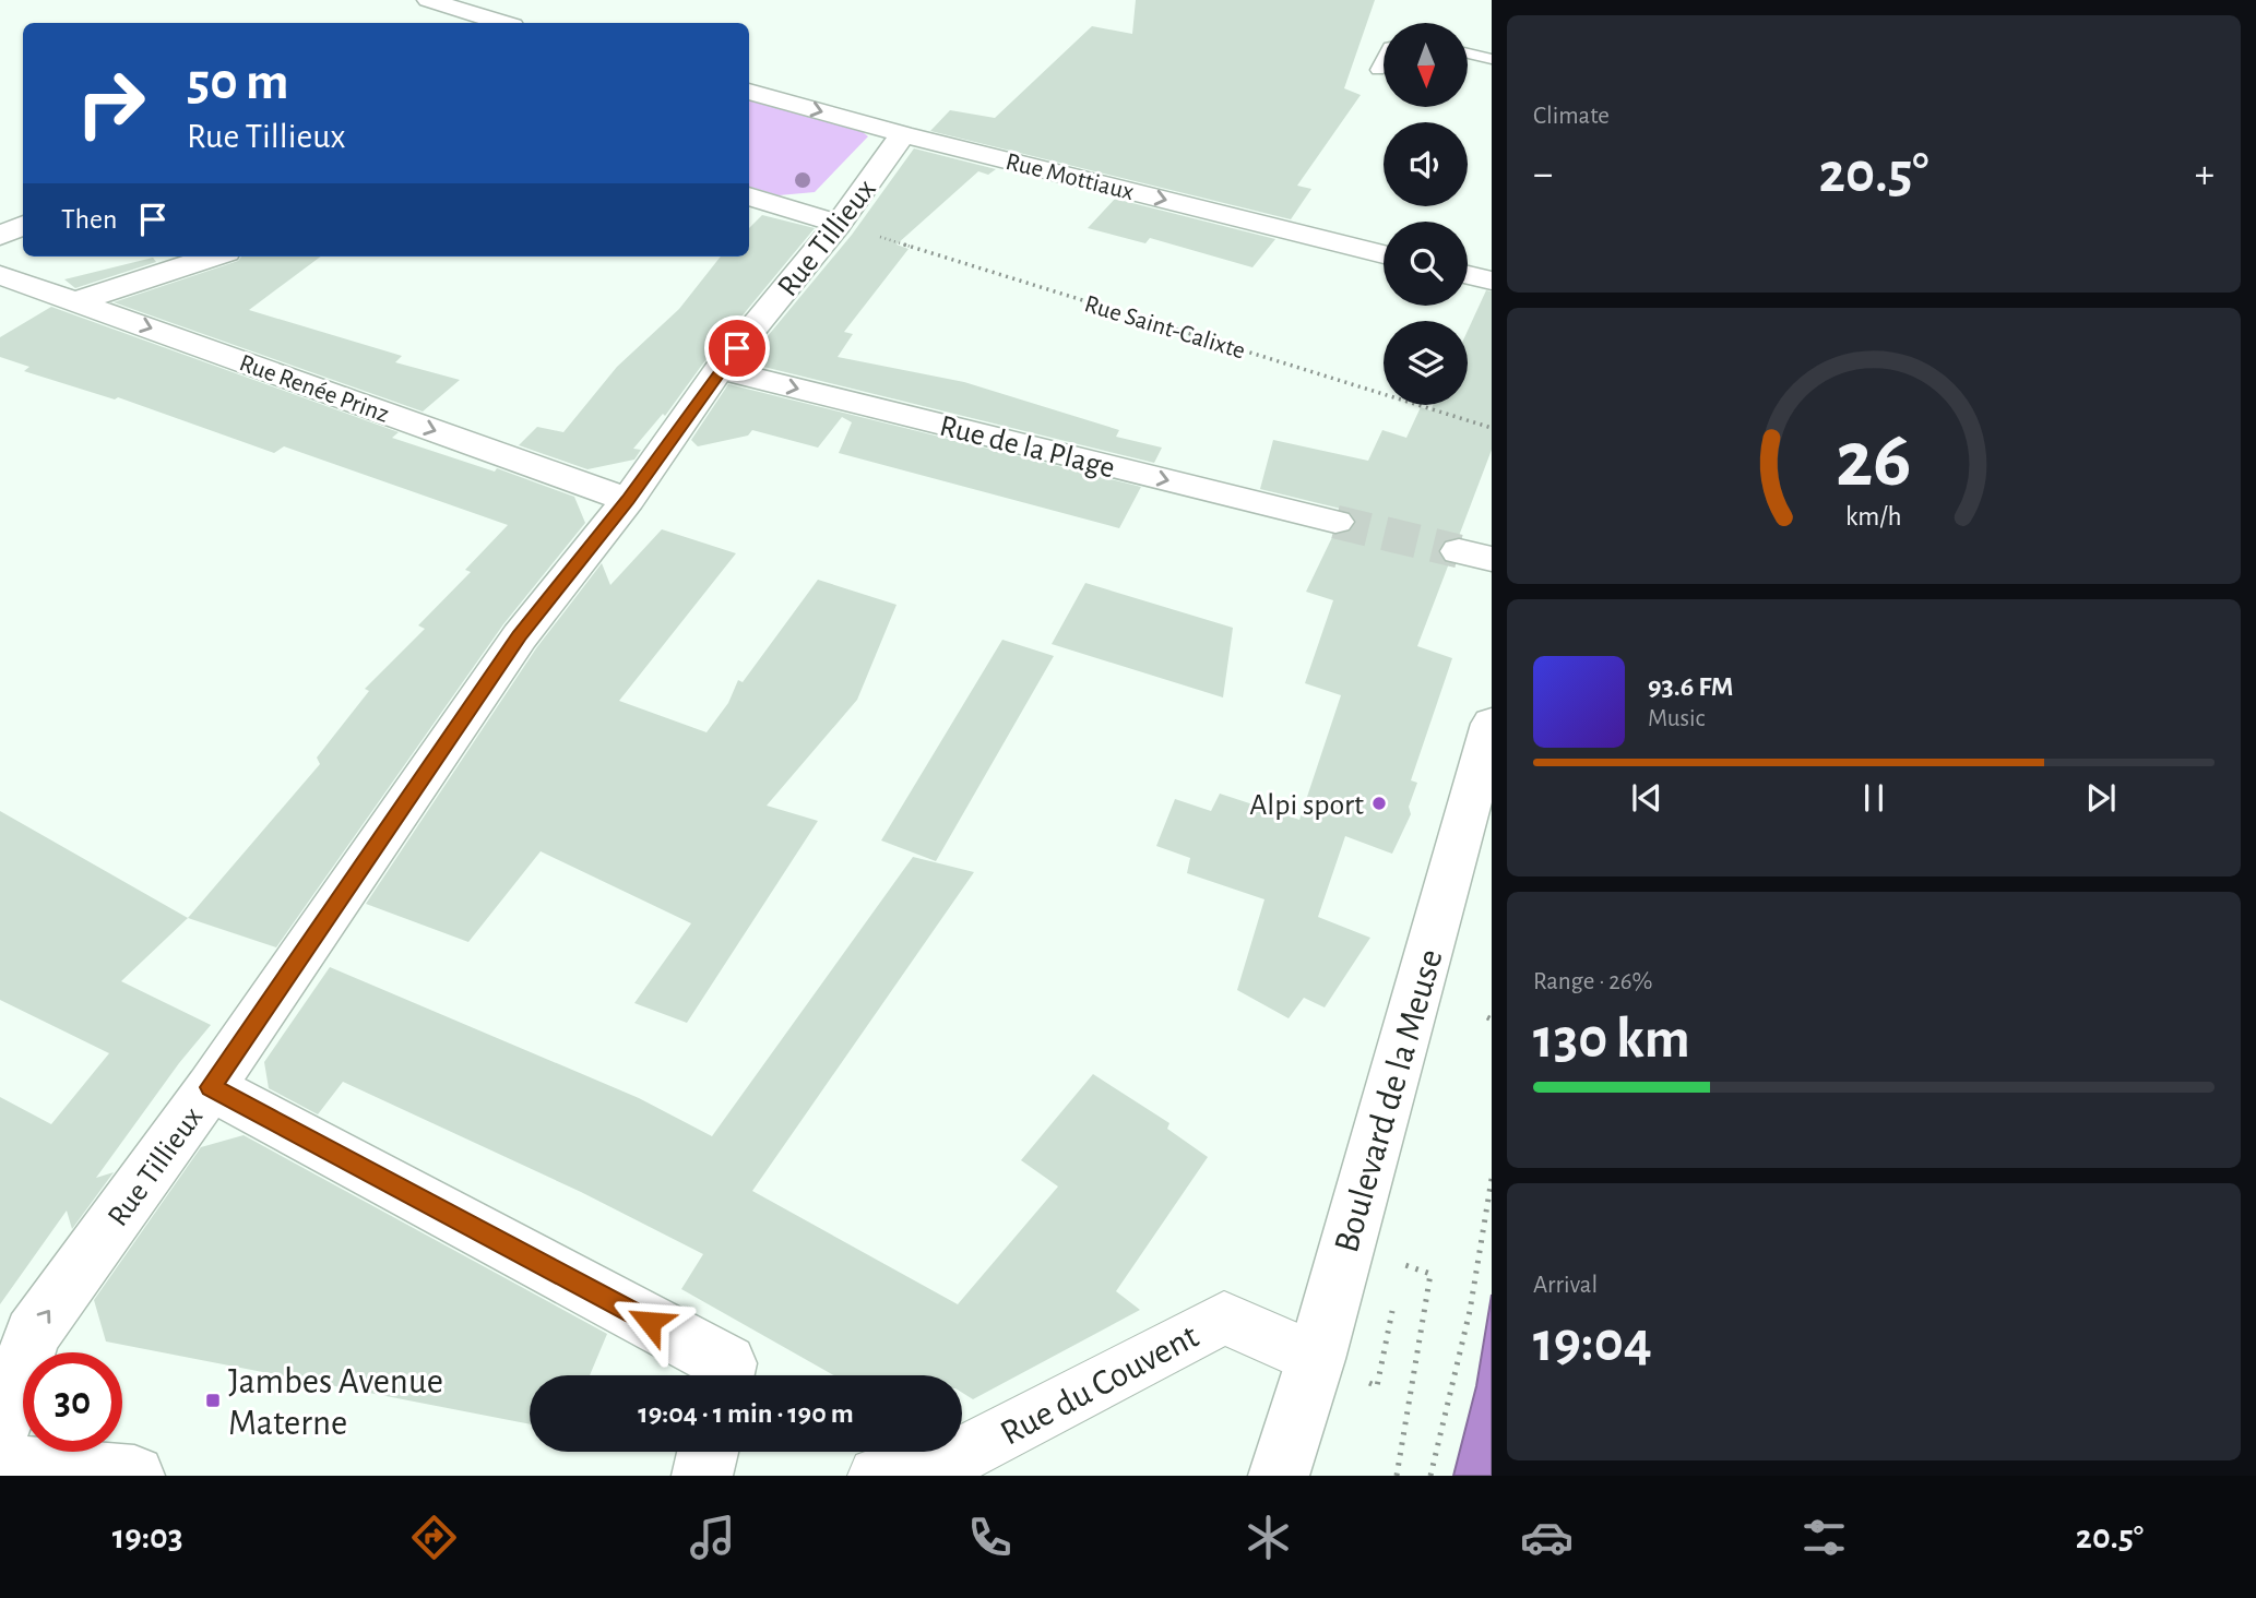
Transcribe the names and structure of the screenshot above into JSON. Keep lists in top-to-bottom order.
{
  "streets": {
    "street": [
      "Rue Mottiaux",
      "Rue Tillieux",
      "Rue Renée Prinz",
      "Rue de la Plage",
      "Boulevard de la Meuse",
      "Rue du Couvent"
    ],
    "path": ["Rue Saint-Calixte"]
  },
  "crossings": [
    ["Rue Mottiaux", "Rue Tillieux"],
    ["Rue Tillieux", "Rue Saint-Calixte"],
    ["Rue Tillieux", "Rue Renée Prinz"],
    ["Rue Tillieux", "Rue de la Plage"],
    ["Boulevard de la Meuse", "Rue du Couvent"]
  ],
  "one_way": ["Rue Mottiaux", "Rue Renée Prinz", "Rue de la Plage"],
  "places": {
    "other": ["Alpi sport"],
    "transit": ["Jambes Avenue Materne"]
  },
  "north": "bottom",
  "page": {
    "tile": [
      "Climate",
      ["Range · 26%", "130 km"],
      ["Arrival", "19:04"]
    ],
    "turn": ["50 m", "Rue Tillieux"],
    "heat": ["−", "20.5°", "+"],
    "then": "Then",
    "song": ["93.6 FM", "Music"],
    "limit": "30",
    "trip": "19:04 · 1 min · 190 m",
    "tabs": ["19:03", "20.5°"],
    "gauge": ["26", "km/h"]
  }
}
